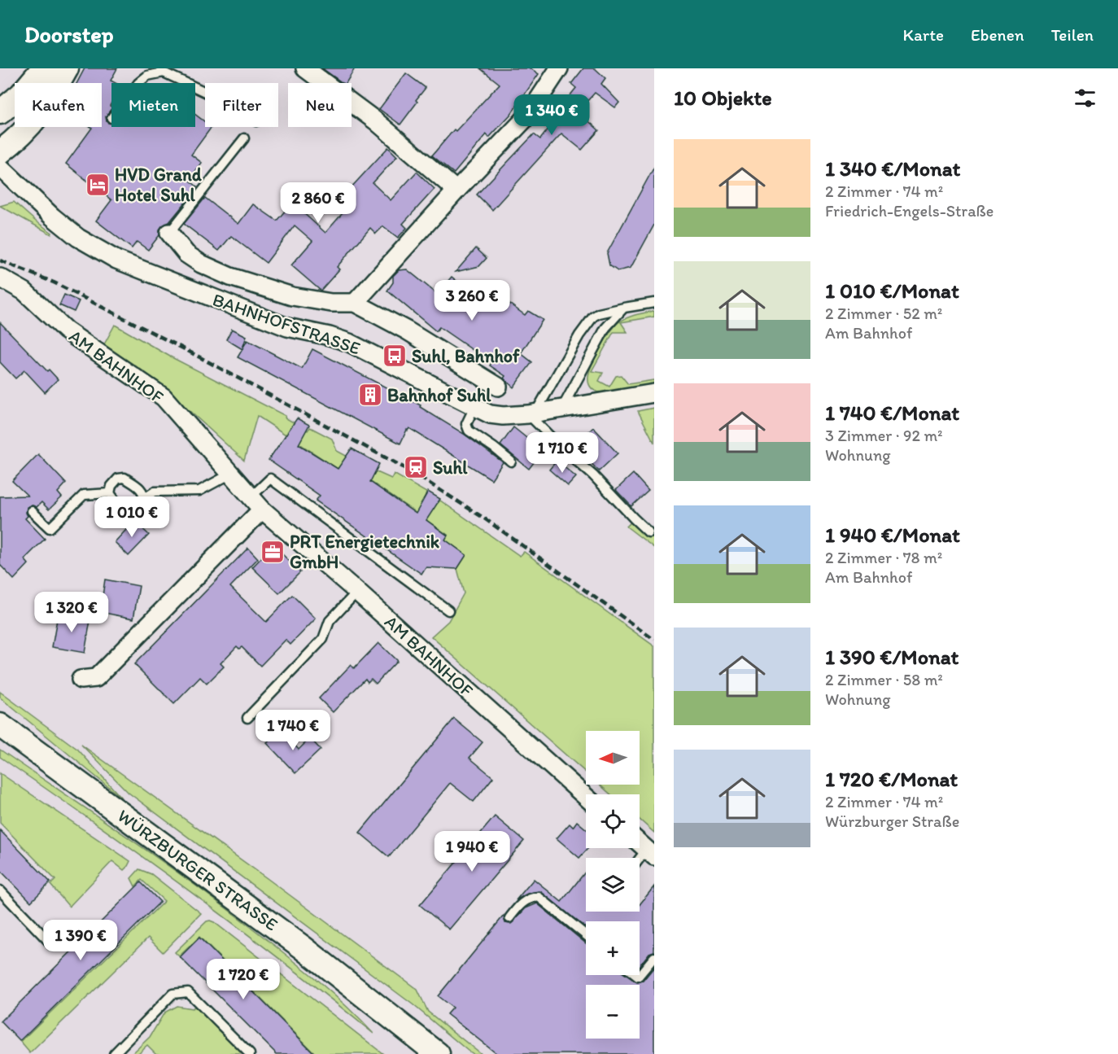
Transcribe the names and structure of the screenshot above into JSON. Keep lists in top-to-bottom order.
{
  "streets": {
    "main road": ["WÜRZBURGER STRASSE"],
    "street": ["BAHNHOFSTRASSE", "AM BAHNHOF"]
  },
  "places": {
    "hotel": ["HVD Grand Hotel Suhl"],
    "bus stop": ["Suhl, Bahnhof"],
    "building": ["Bahnhof Suhl"],
    "station": ["Suhl"],
    "office": ["PRT Energietechnik GmbH"]
  },
  "north": "left",
  "page": {
    "header": "Doorstep",
    "nav": ["Karte", "Ebenen", "Teilen"],
    "heading": "10 Objekte",
    "chip": [
      "Kaufen",
      "Mieten",
      "Filter",
      "Neu"
    ],
    "price": [
      "1 340 €",
      "2 860 €",
      "3 260 €",
      "1 710 €",
      "1 010 €",
      "1 320 €",
      "1 740 €",
      "1 940 €",
      "1 390 €",
      "1 720 €"
    ],
    "list": [
      {
        "name": "1 340 €/Monat",
        "note": "2 Zimmer · 74 m² · Friedrich-Engels-Straße"
      },
      {
        "name": "1 010 €/Monat",
        "note": "2 Zimmer · 52 m² · Am Bahnhof"
      },
      {
        "name": "1 740 €/Monat",
        "note": "3 Zimmer · 92 m² · Wohnung"
      },
      {
        "name": "1 940 €/Monat",
        "note": "2 Zimmer · 78 m² · Am Bahnhof"
      },
      {
        "name": "1 390 €/Monat",
        "note": "2 Zimmer · 58 m² · Wohnung"
      },
      {
        "name": "1 720 €/Monat",
        "note": "2 Zimmer · 74 m² · Würzburger Straße"
      }
    ],
    "map_buttons": ["+", "−"]
  }
}
